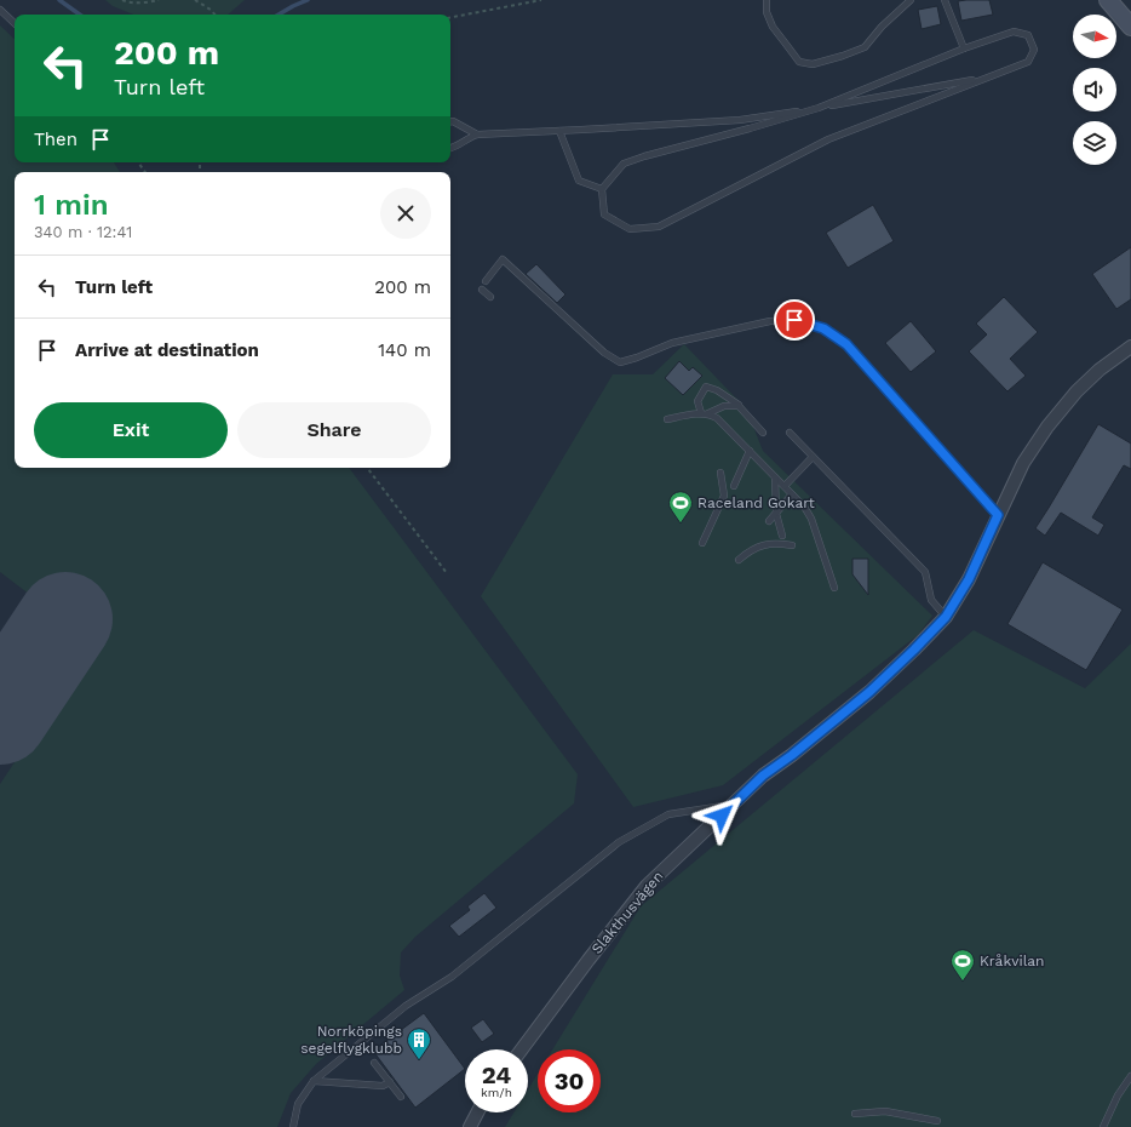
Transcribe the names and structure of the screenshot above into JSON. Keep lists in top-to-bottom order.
{
  "streets": {
    "street": ["Slakthusvägen"]
  },
  "places": {
    "sports": ["Raceland Gokart", "Kråkvilan"],
    "building": ["Norrköpings segelflygklubb"]
  },
  "north": "right",
  "page": {
    "turn": ["200 m", "Turn left"],
    "then": "Then",
    "heading": ["1 min", "340 m · 12:41"],
    "list": [
      {
        "name": "Turn left",
        "value": "200 m"
      },
      {
        "name": "Arrive at destination",
        "value": "140 m"
      }
    ],
    "buttons": ["Exit", "Share"],
    "speed": "24 km/h",
    "limit": "30"
  }
}
